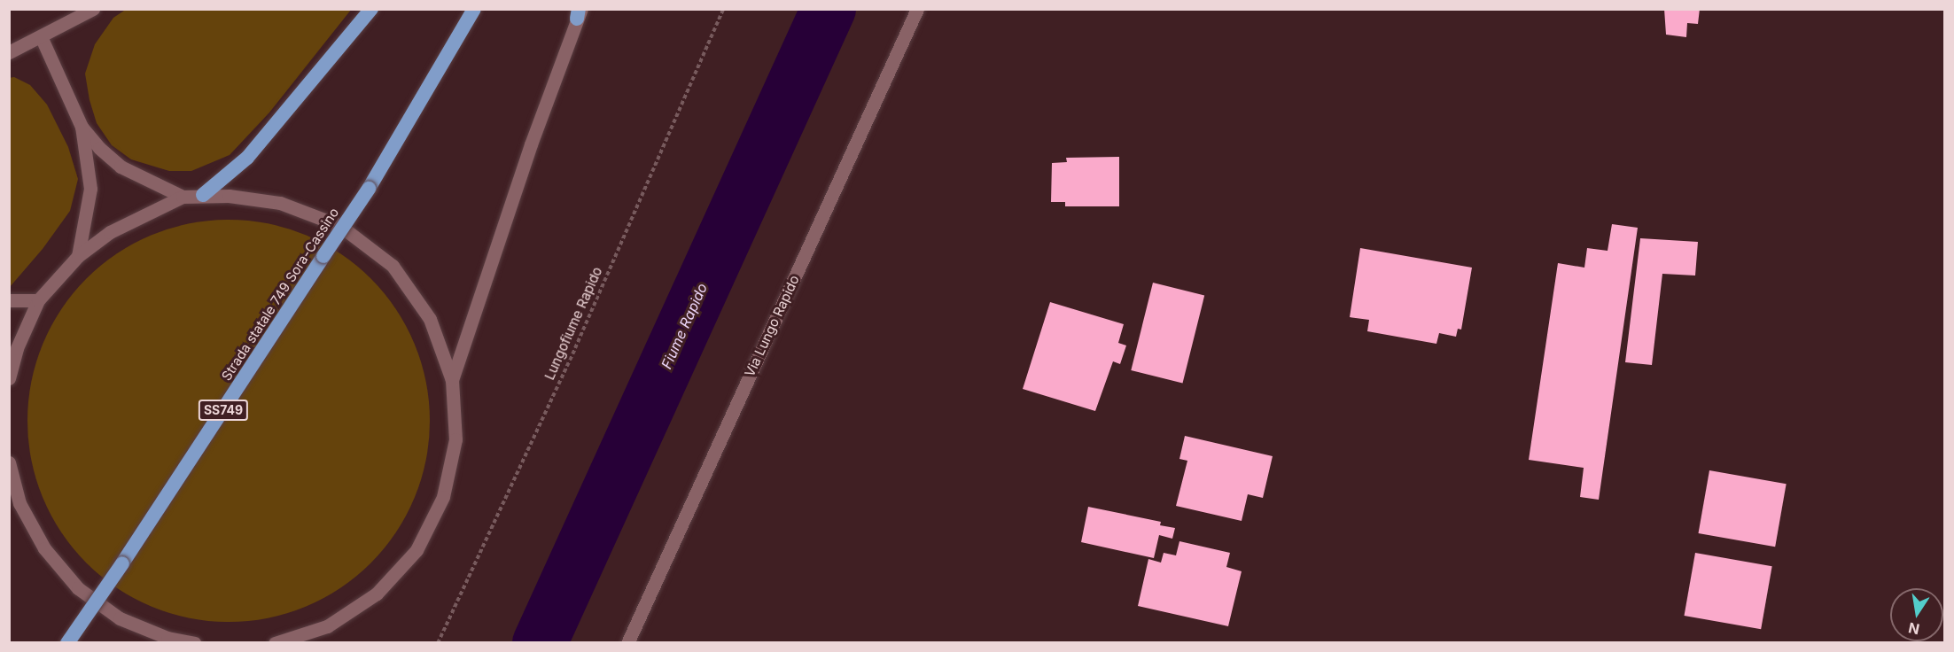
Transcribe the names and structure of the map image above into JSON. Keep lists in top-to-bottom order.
{
  "streets": {
    "highway": ["Strada statale 749 Sora-Cassino", "SS749"],
    "street": ["Via Lungo Rapido"],
    "path": ["Lungofiume Rapido"]
  },
  "water": ["Fiume Rapido"],
  "north": "bottom"
}
